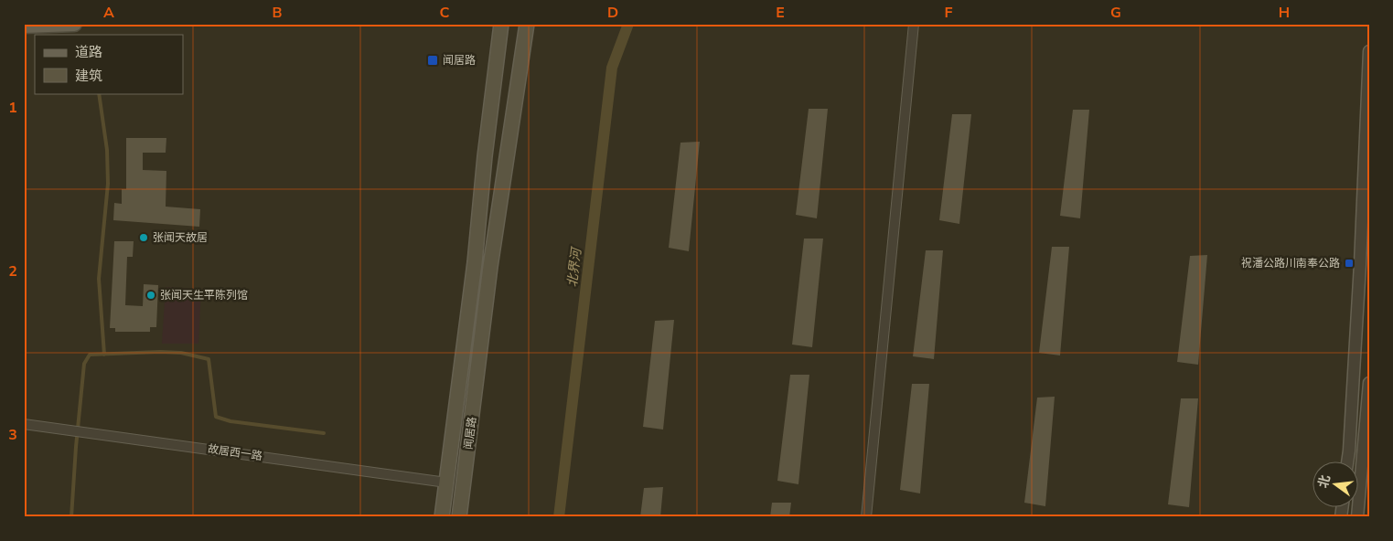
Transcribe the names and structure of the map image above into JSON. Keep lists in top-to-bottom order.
{
  "streets": {
    "main road": ["闻居路"],
    "street": ["故居西一路"]
  },
  "water": ["北界河"],
  "places": {
    "transit": ["闻居路", "祝潘公路川南奉公路"],
    "other": ["张闻天故居", "张闻天生平陈列馆"]
  },
  "legend": ["道路", "建筑"],
  "north": "left",
  "grid": {
    "columns": [
      "A",
      "B",
      "C",
      "D",
      "E",
      "F",
      "G",
      "H"
    ],
    "rows": ["1", "2", "3"]
  }
}
